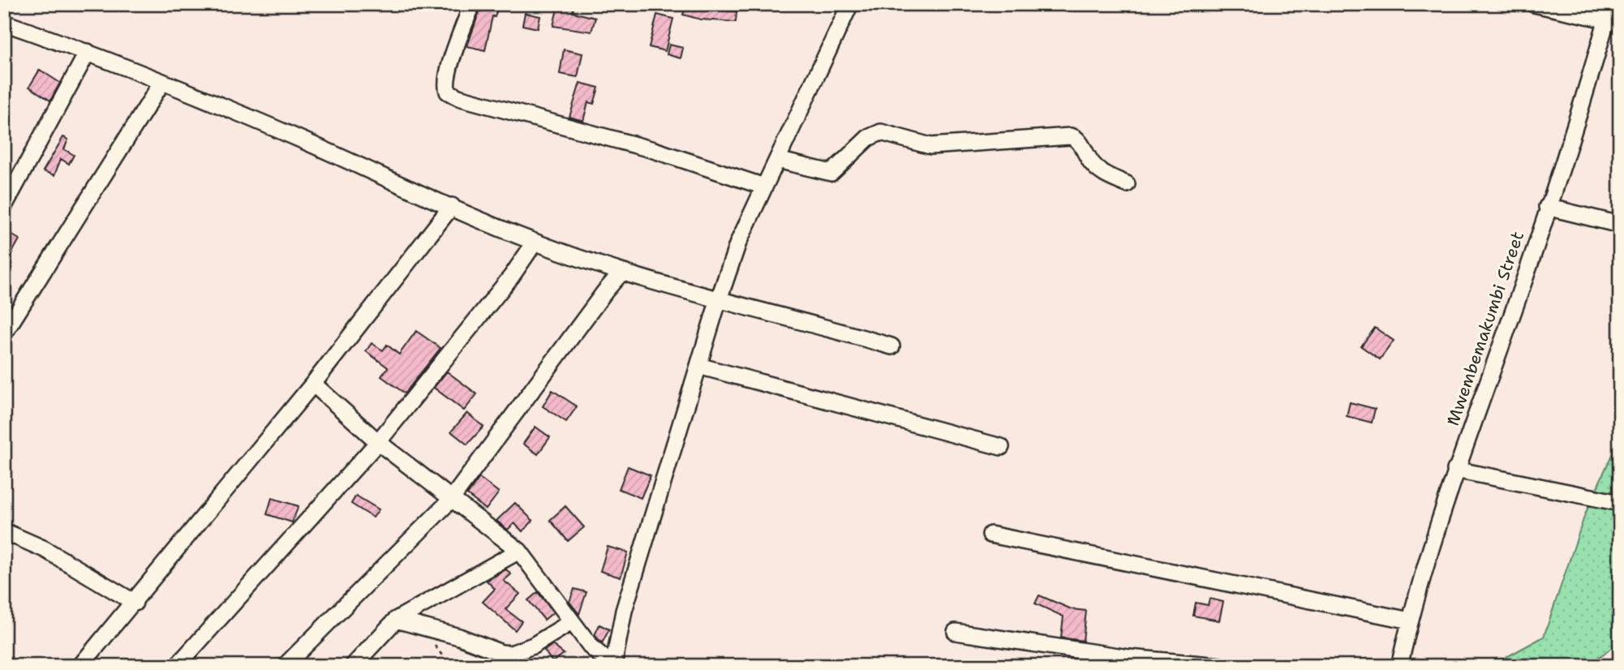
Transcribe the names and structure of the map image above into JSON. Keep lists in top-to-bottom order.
{
  "streets": {
    "street": ["Mwembemakumbi Street"]
  }
}
